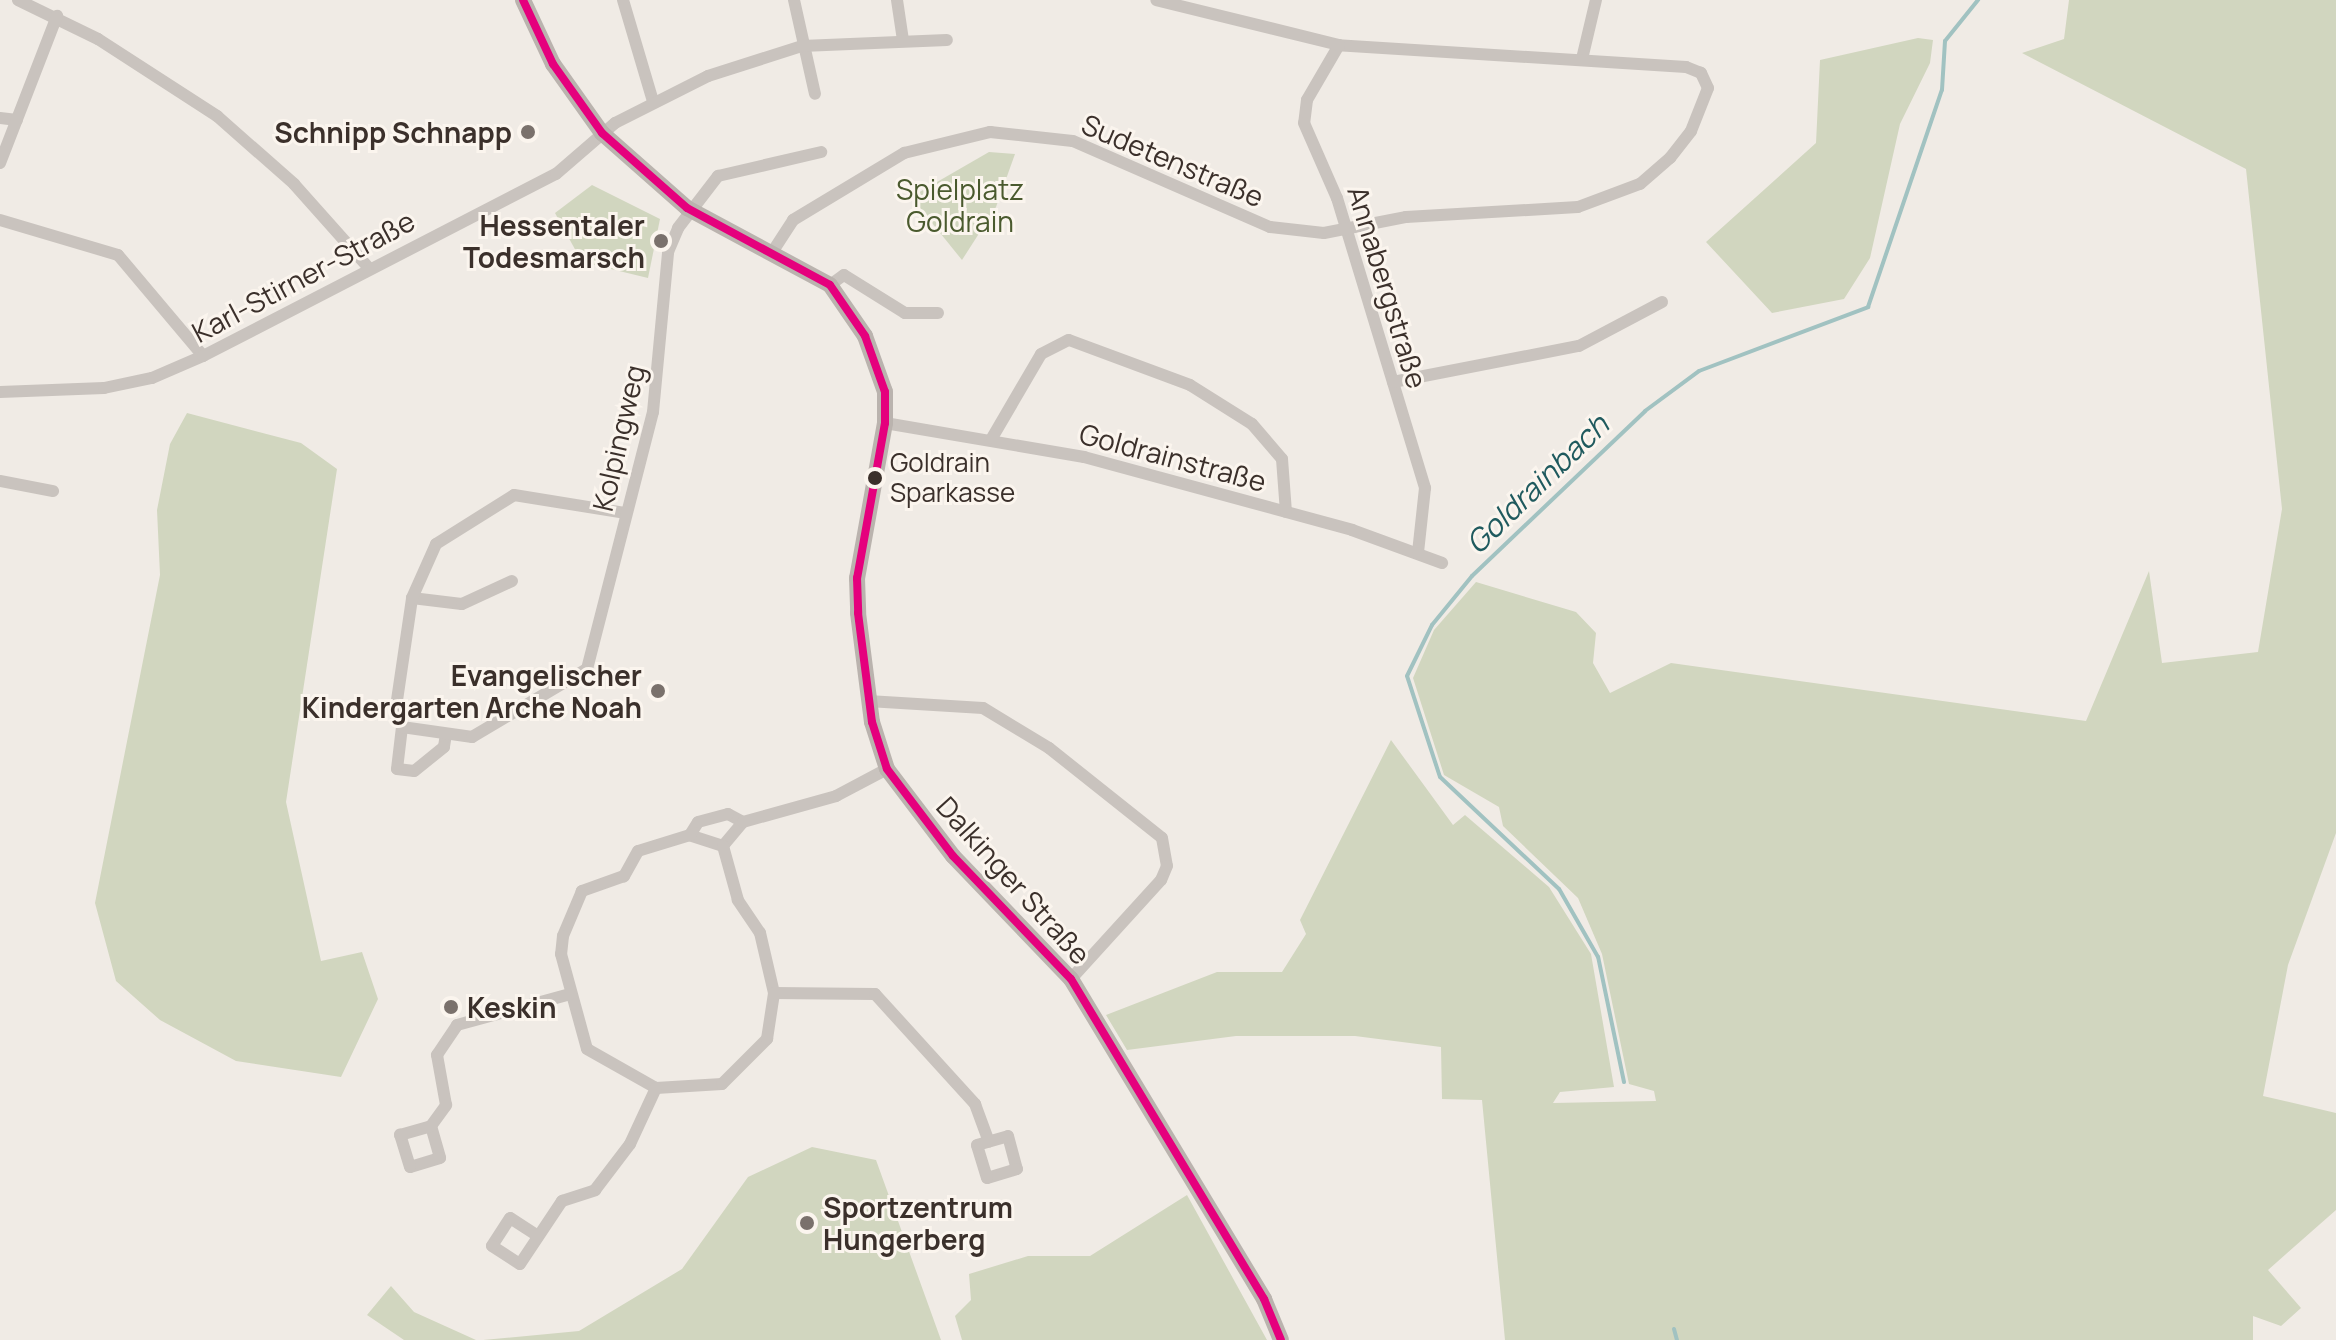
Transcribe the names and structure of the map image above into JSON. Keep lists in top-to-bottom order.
{
  "streets": {
    "street": [
      "Sudetenstraße",
      "Karl-Stirner-Straße",
      "Annabergstraße",
      "Kolpingweg",
      "Goldrainstraße",
      "Dalkinger Straße"
    ]
  },
  "crossings": [
    ["Sudetenstraße", "Annabergstraße"],
    ["Sudetenstraße", "Dalkinger Straße"],
    ["Karl-Stirner-Straße", "Dalkinger Straße"],
    ["Annabergstraße", "Goldrainstraße"],
    ["Kolpingweg", "Dalkinger Straße"],
    ["Goldrainstraße", "Dalkinger Straße"]
  ],
  "water": ["Goldrainbach"],
  "parks": ["Spielplatz Goldrain"],
  "places": [
    "Schnipp Schnapp",
    "Hessentaler Todesmarsch",
    "Goldrain Sparkasse",
    "Evangelischer Kindergarten Arche Noah",
    "Keskin",
    "Sportzentrum Hungerberg"
  ]
}
